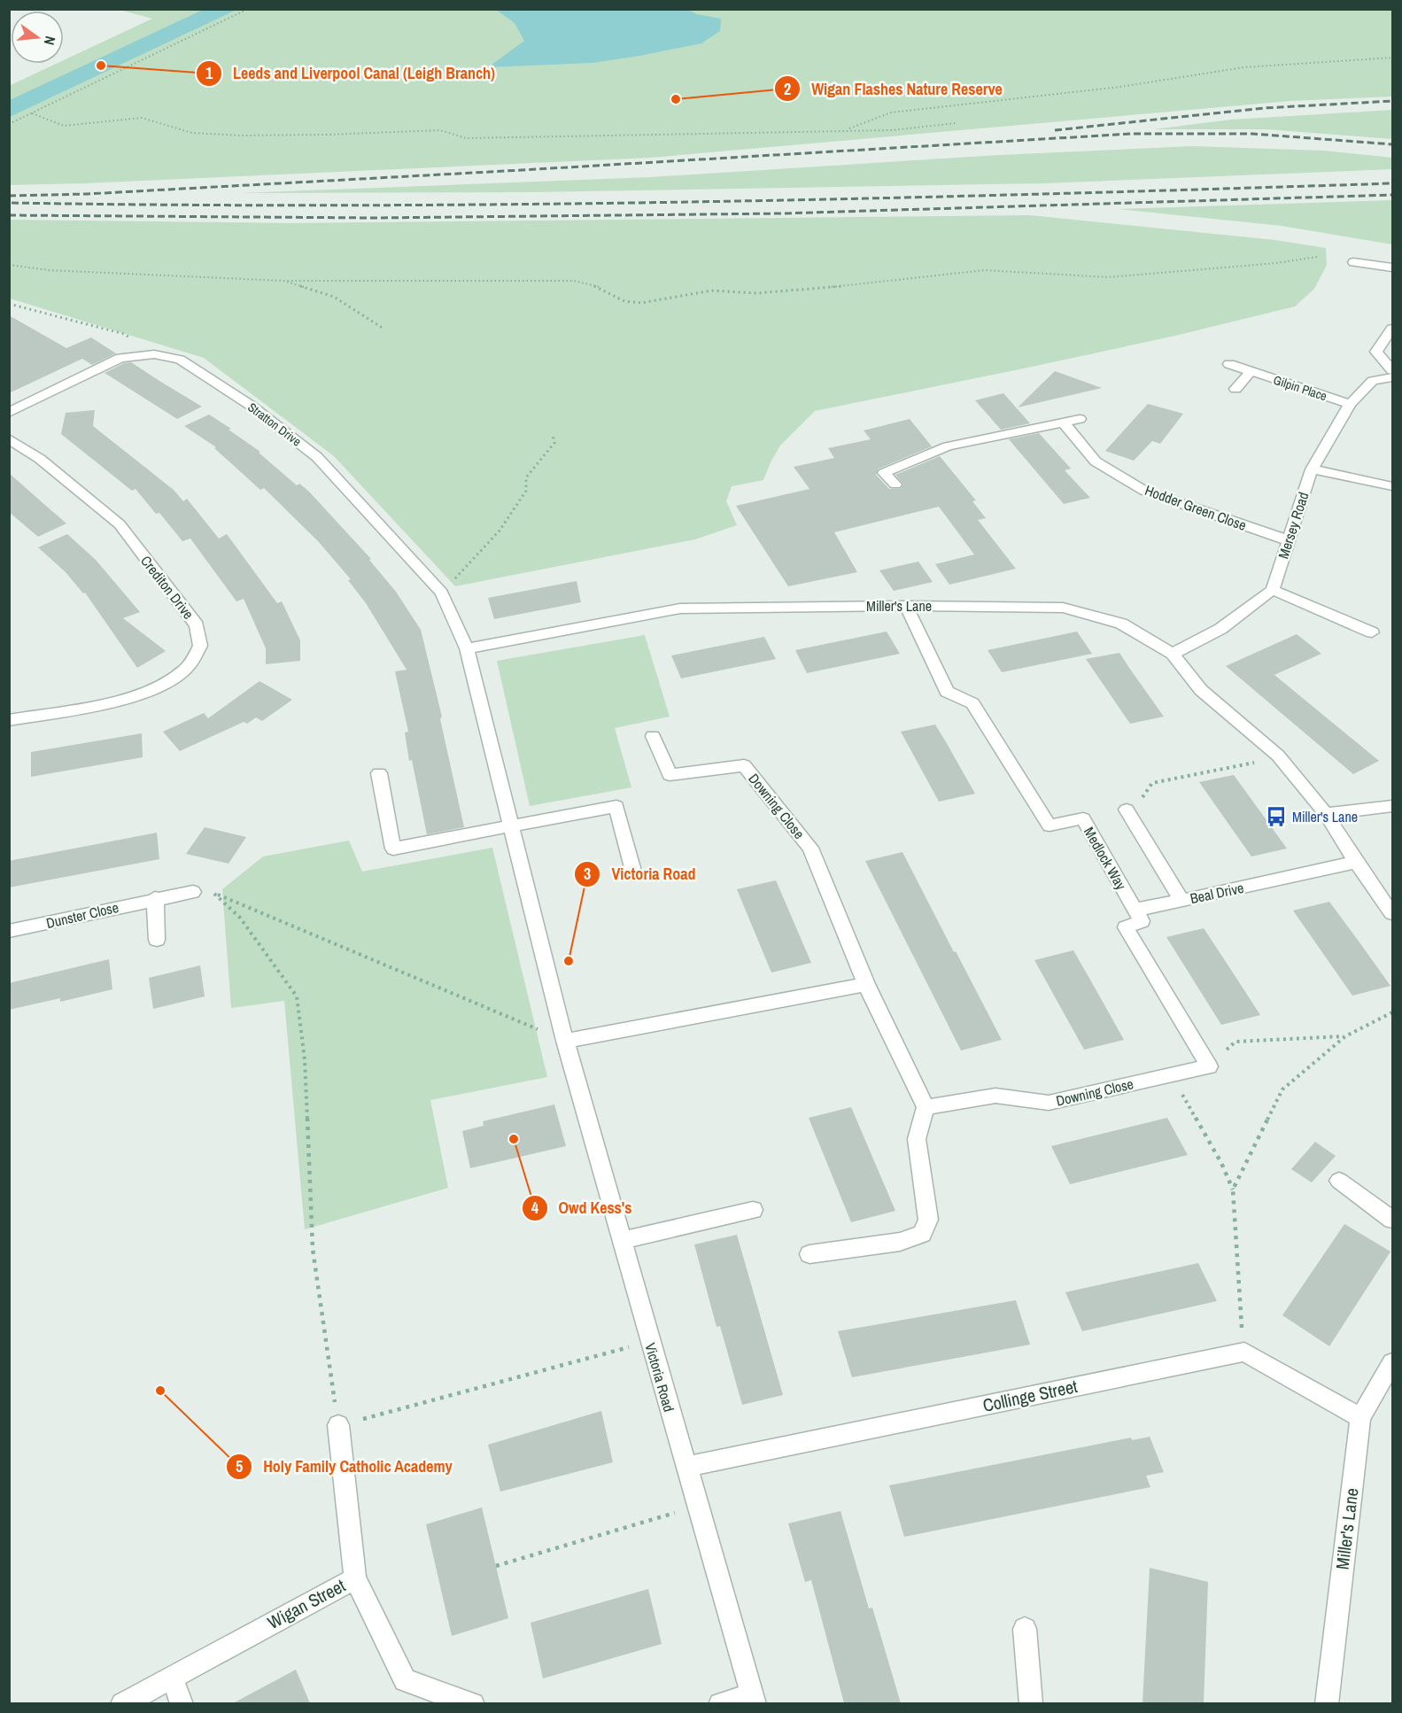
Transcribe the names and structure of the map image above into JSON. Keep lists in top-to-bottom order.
{
  "streets": {
    "street": [
      "Gilpin Place",
      "Stratton Drive",
      "Hodder Green Close",
      "Mersey Road",
      "Crediton Drive",
      "Miller's Lane",
      "Downing Close",
      "Medlock Way",
      "Beal Drive",
      "Dunster Close",
      "Victoria Road",
      "Collinge Street",
      "Wigan Street"
    ]
  },
  "crossings": [
    ["Gilpin Place", "Mersey Road"],
    ["Stratton Drive", "Miller's Lane"],
    ["Stratton Drive", "Victoria Road"],
    ["Hodder Green Close", "Mersey Road"],
    ["Miller's Lane", "Medlock Way"],
    ["Miller's Lane", "Beal Drive"],
    ["Miller's Lane", "Victoria Road"],
    ["Victoria Road", "Collinge Street"]
  ],
  "places": {
    "other": [
      "Leeds and Liverpool Canal (Leigh Branch)",
      "Wigan Flashes Nature Reserve",
      "Victoria Road",
      "Owd Kess's",
      "Holy Family Catholic Academy"
    ],
    "bus stop": ["Miller's Lane"]
  },
  "north": "right"
}
